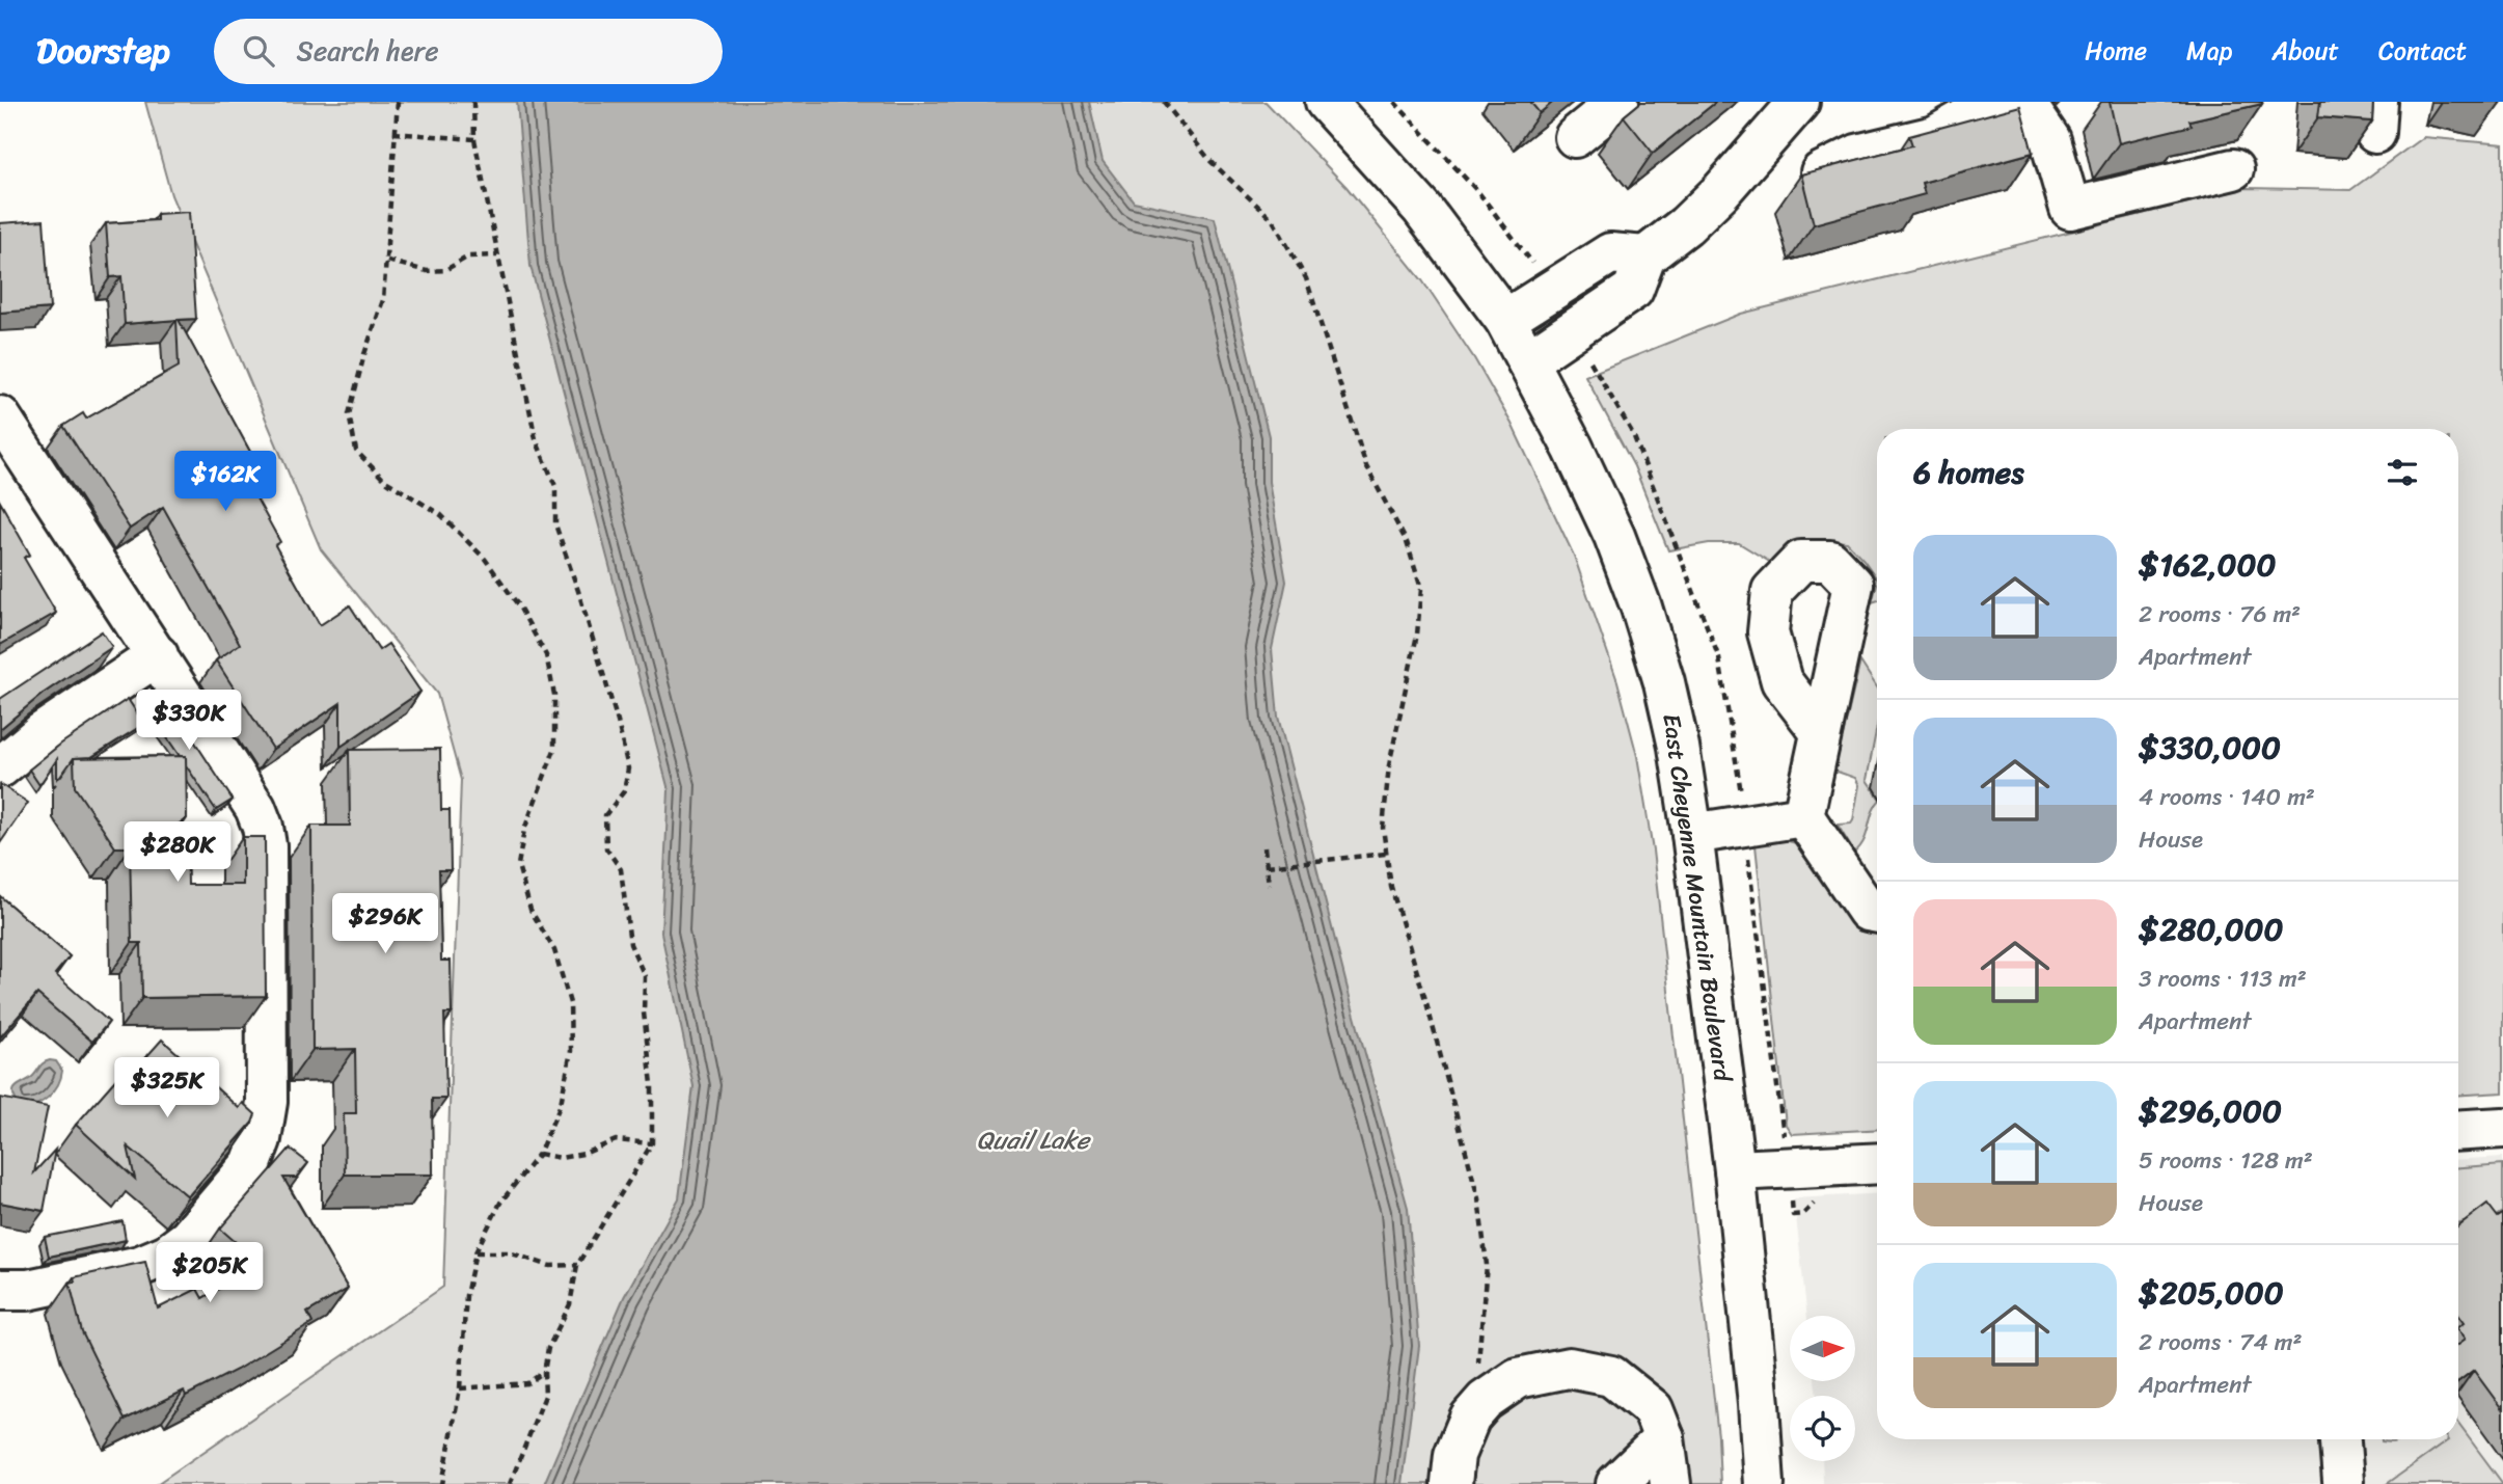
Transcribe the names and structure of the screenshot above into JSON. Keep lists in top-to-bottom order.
{
  "streets": {
    "street": ["East Cheyenne Mountain Boulevard"]
  },
  "water": ["Quail Lake"],
  "north": "right",
  "page": {
    "header": "Doorstep",
    "search": "Search here",
    "nav": [
      "Home",
      "Map",
      "About",
      "Contact"
    ],
    "heading": "6 homes",
    "price": [
      "$162K",
      "$330K",
      "$280K",
      "$296K",
      "$325K",
      "$205K"
    ],
    "list": [
      {
        "name": "$162,000",
        "note": "2 rooms · 76 m² · Apartment"
      },
      {
        "name": "$330,000",
        "note": "4 rooms · 140 m² · House"
      },
      {
        "name": "$280,000",
        "note": "3 rooms · 113 m² · Apartment"
      },
      {
        "name": "$296,000",
        "note": "5 rooms · 128 m² · House"
      },
      {
        "name": "$205,000",
        "note": "2 rooms · 74 m² · Apartment"
      }
    ]
  }
}
